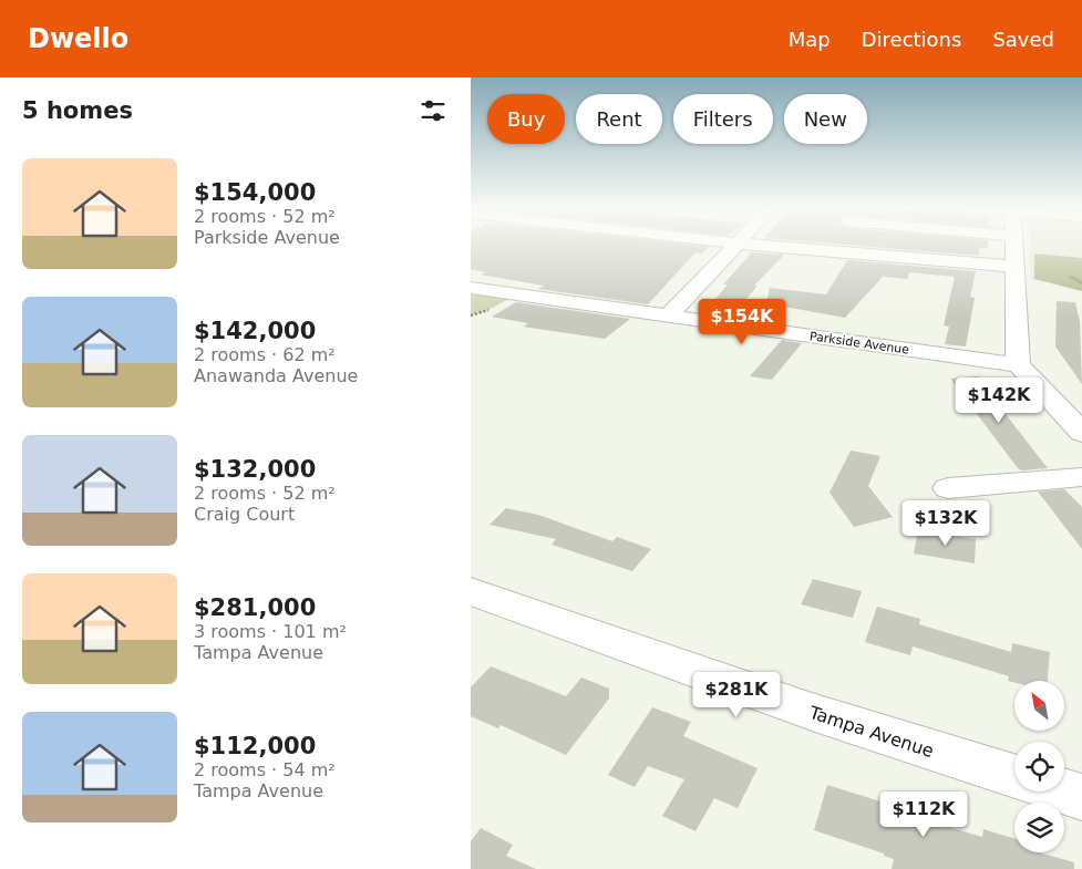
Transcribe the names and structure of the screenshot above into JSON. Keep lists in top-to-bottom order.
{
  "streets": {
    "street": ["Parkside Avenue", "Tampa Avenue"]
  },
  "north": "top left",
  "page": {
    "header": "Dwello",
    "nav": ["Map", "Directions", "Saved"],
    "heading": "5 homes",
    "chip": [
      "Buy",
      "Rent",
      "Filters",
      "New"
    ],
    "list": [
      {
        "name": "$154,000",
        "note": "2 rooms · 52 m² · Parkside Avenue"
      },
      {
        "name": "$142,000",
        "note": "2 rooms · 62 m² · Anawanda Avenue"
      },
      {
        "name": "$132,000",
        "note": "2 rooms · 52 m² · Craig Court"
      },
      {
        "name": "$281,000",
        "note": "3 rooms · 101 m² · Tampa Avenue"
      },
      {
        "name": "$112,000",
        "note": "2 rooms · 54 m² · Tampa Avenue"
      }
    ],
    "price": [
      "$154K",
      "$142K",
      "$132K",
      "$281K",
      "$112K"
    ]
  }
}
